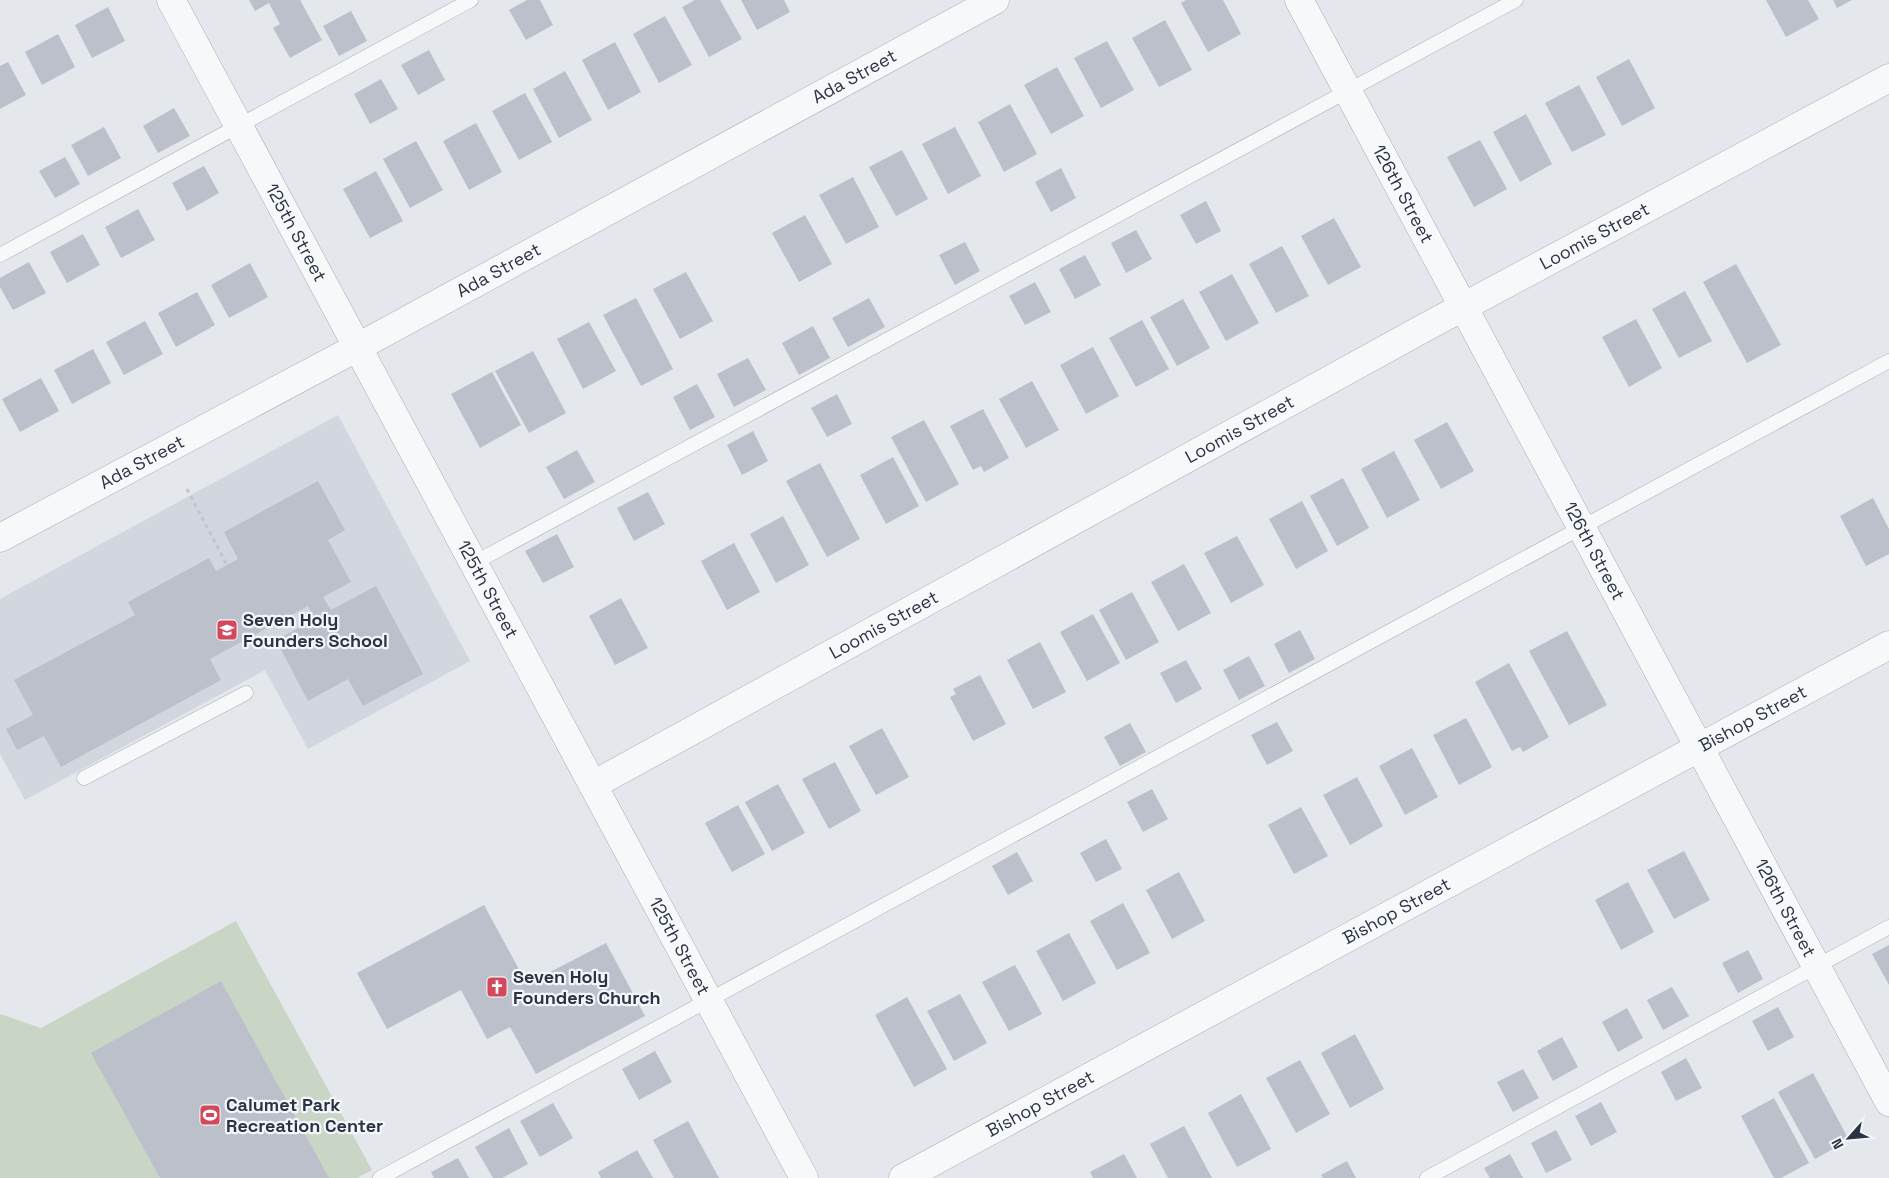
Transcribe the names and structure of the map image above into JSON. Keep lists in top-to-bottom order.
{
  "streets": {
    "street": [
      "Ada Street",
      "126th Street",
      "125th Street",
      "Loomis Street",
      "Bishop Street"
    ]
  },
  "crossings": [
    ["Ada Street", "125th Street"],
    ["126th Street", "Loomis Street"],
    ["126th Street", "Bishop Street"],
    ["125th Street", "Loomis Street"]
  ],
  "places": {
    "school or university": ["Seven Holy Founders School"],
    "church": ["Seven Holy Founders Church"],
    "sports": ["Calumet Park Recreation Center"]
  },
  "north": "bottom left"
}
